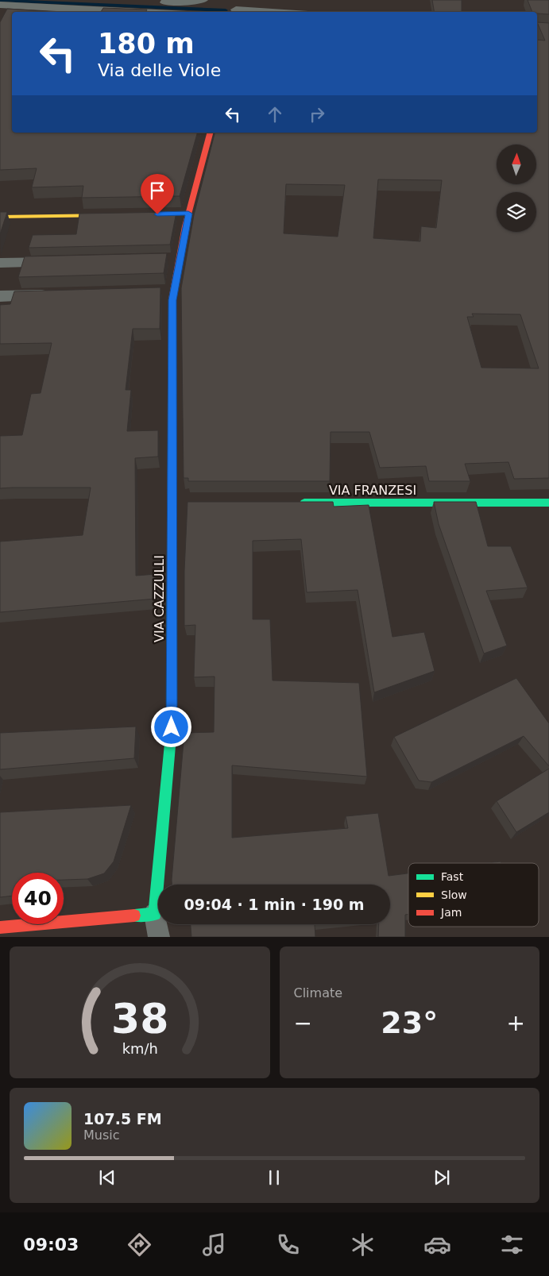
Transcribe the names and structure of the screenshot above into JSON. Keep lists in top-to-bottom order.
{
  "streets": {
    "street": ["VIA FRANZESI", "VIA CAZZULLI"]
  },
  "legend": ["Fast", "Slow", "Jam"],
  "north": "top",
  "page": {
    "turn": ["180 m", "Via delle Viole"],
    "limit": "40",
    "trip": "09:04 · 1 min · 190 m",
    "tile": "Climate",
    "heat": ["−", "23°", "+"],
    "song": ["107.5 FM", "Music"],
    "tabs": "09:03",
    "gauge": ["38", "km/h"]
  }
}
